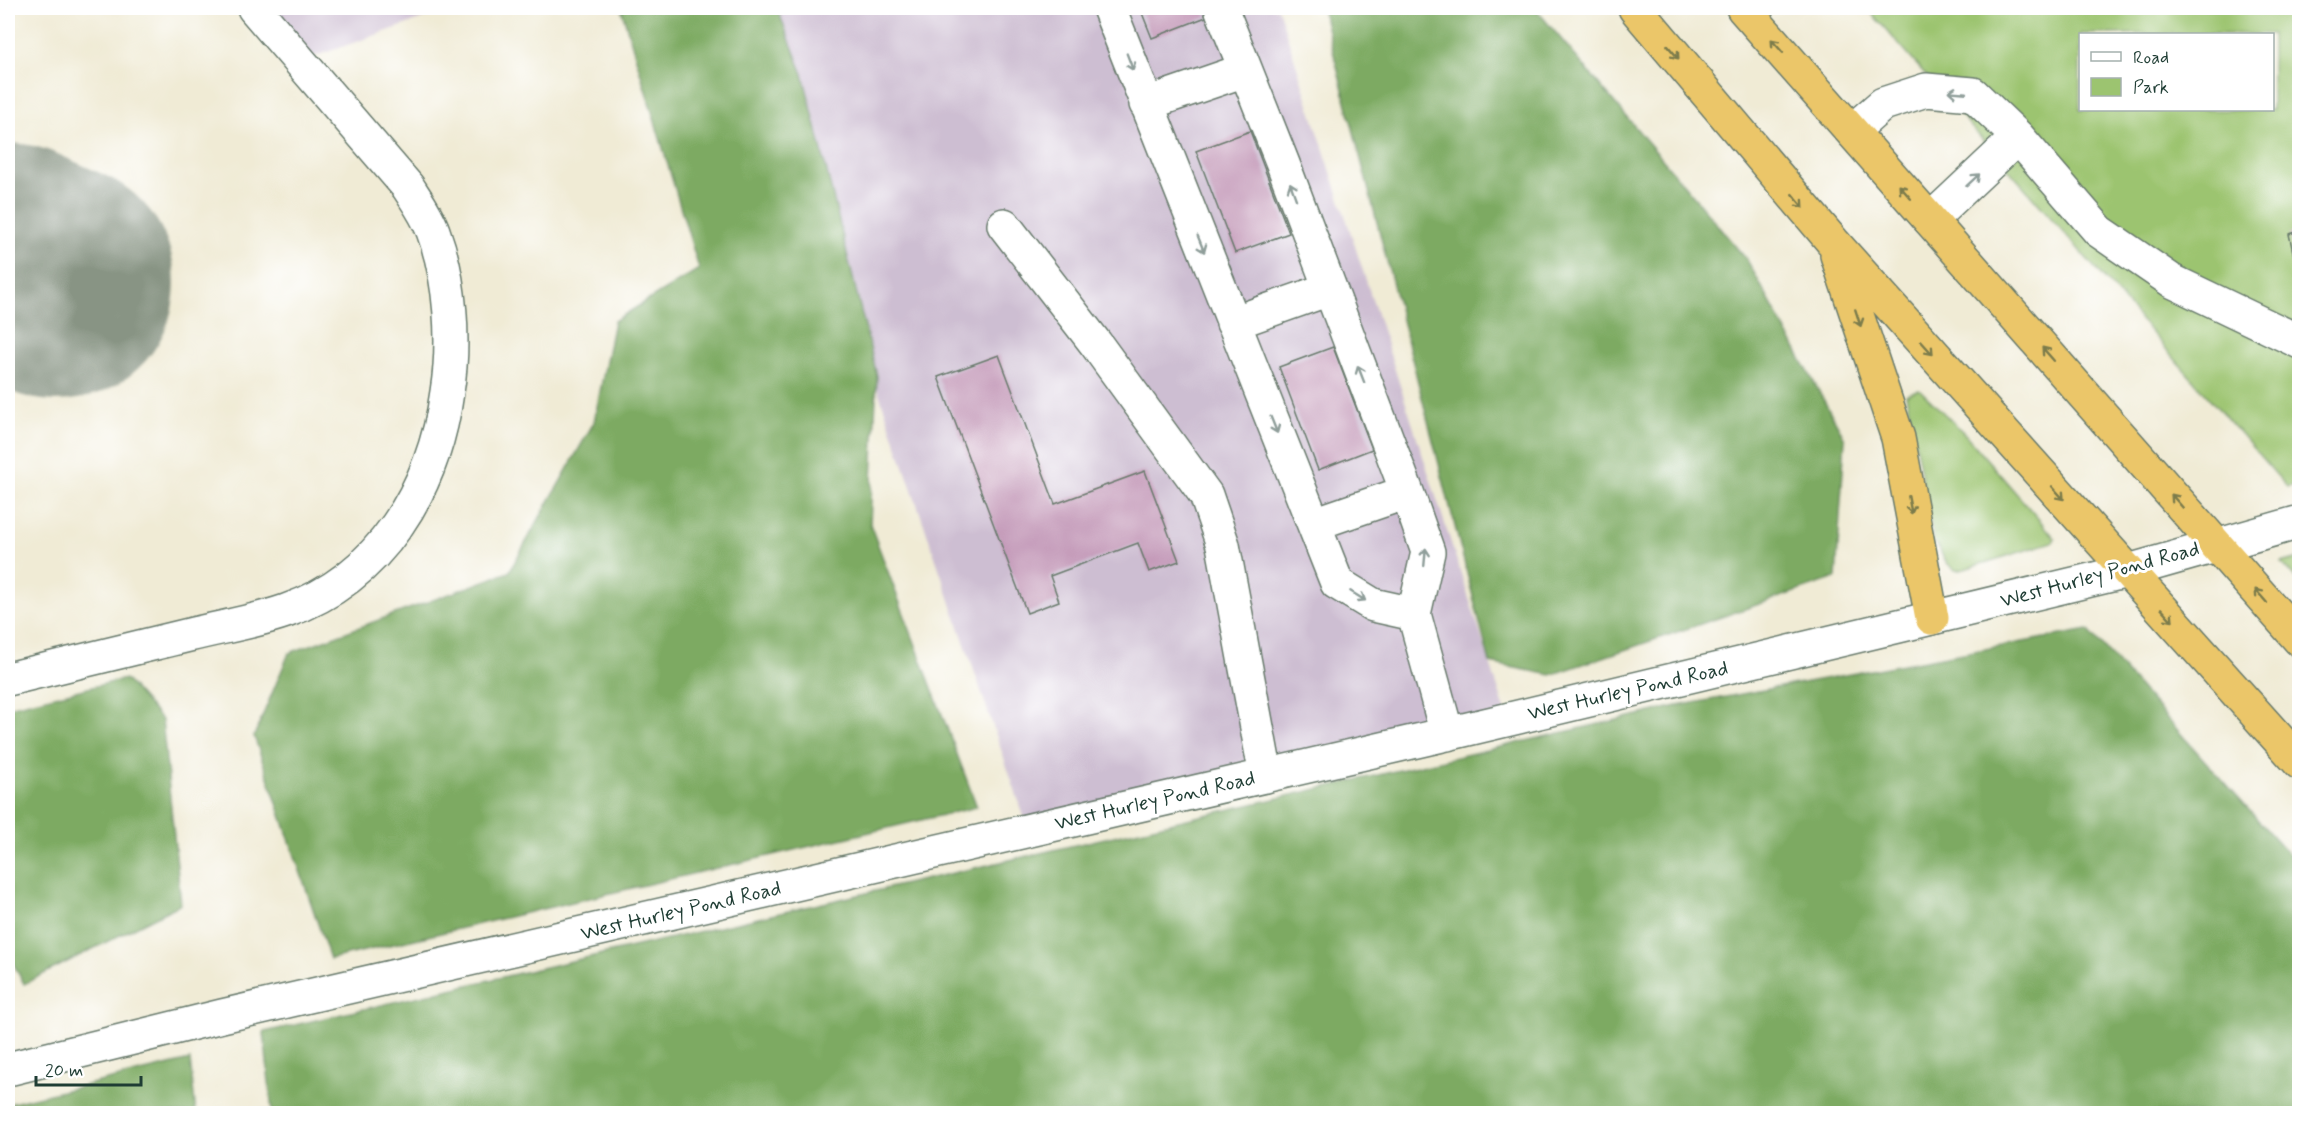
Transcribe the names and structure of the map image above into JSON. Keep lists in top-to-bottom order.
{
  "streets": {
    "street": ["West Hurley Pond Road"]
  },
  "legend": ["Road", "Park"],
  "scale_bar": "20 m"
}
